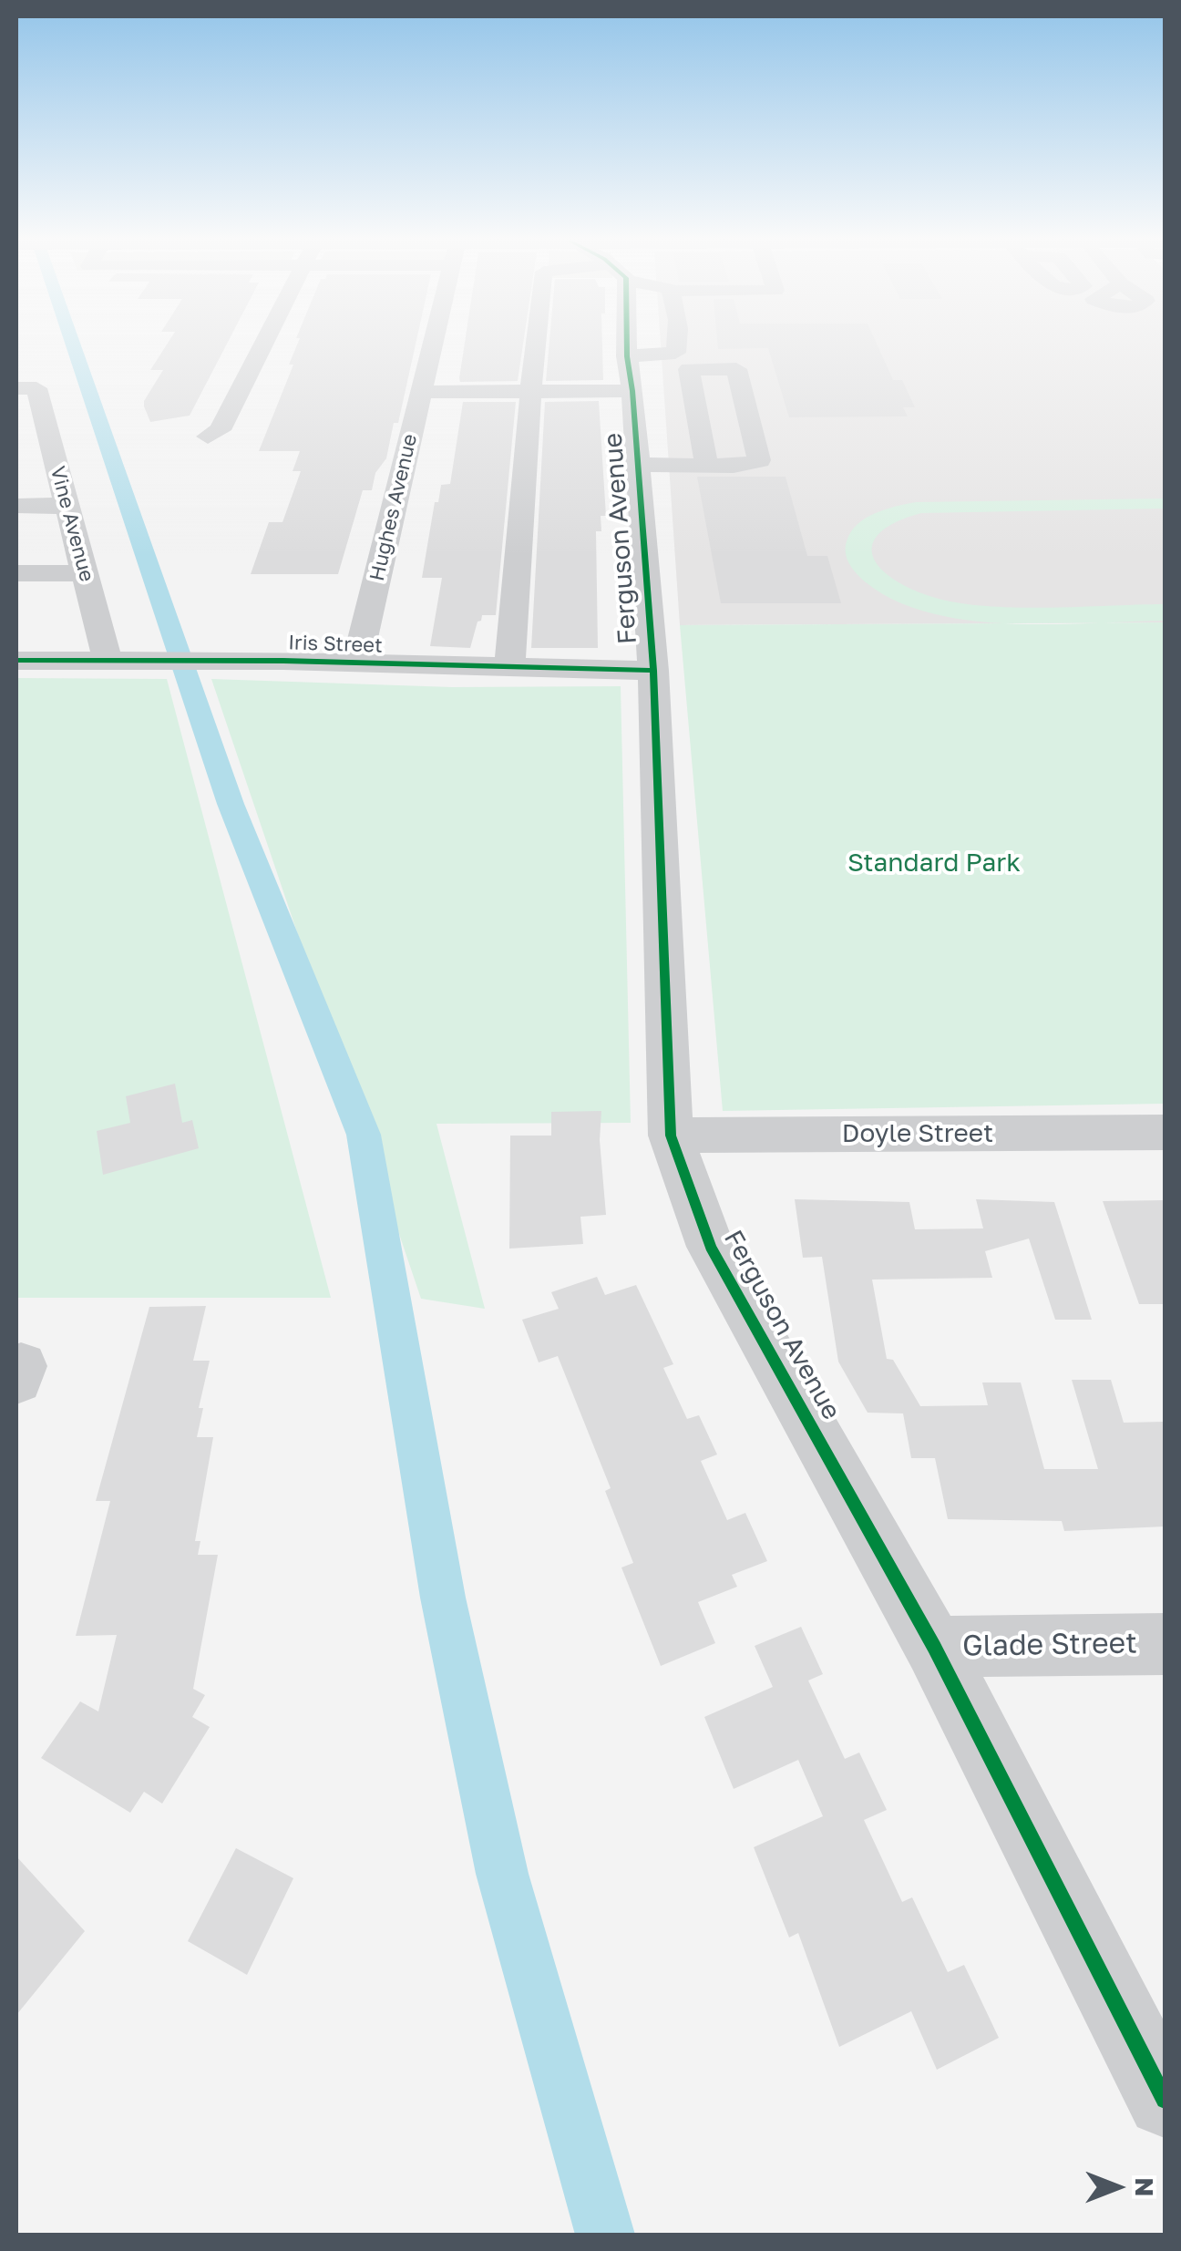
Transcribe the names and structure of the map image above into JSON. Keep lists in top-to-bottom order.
{
  "streets": {
    "street": [
      "Hughes Avenue",
      "Vine Avenue",
      "Ferguson Avenue",
      "Iris Street",
      "Doyle Street",
      "Glade Street"
    ]
  },
  "crossings": [
    ["Hughes Avenue", "Iris Street"],
    ["Vine Avenue", "Iris Street"],
    ["Ferguson Avenue", "Iris Street"],
    ["Ferguson Avenue", "Doyle Street"],
    ["Ferguson Avenue", "Glade Street"]
  ],
  "parks": ["Standard Park"],
  "north": "right"
}
